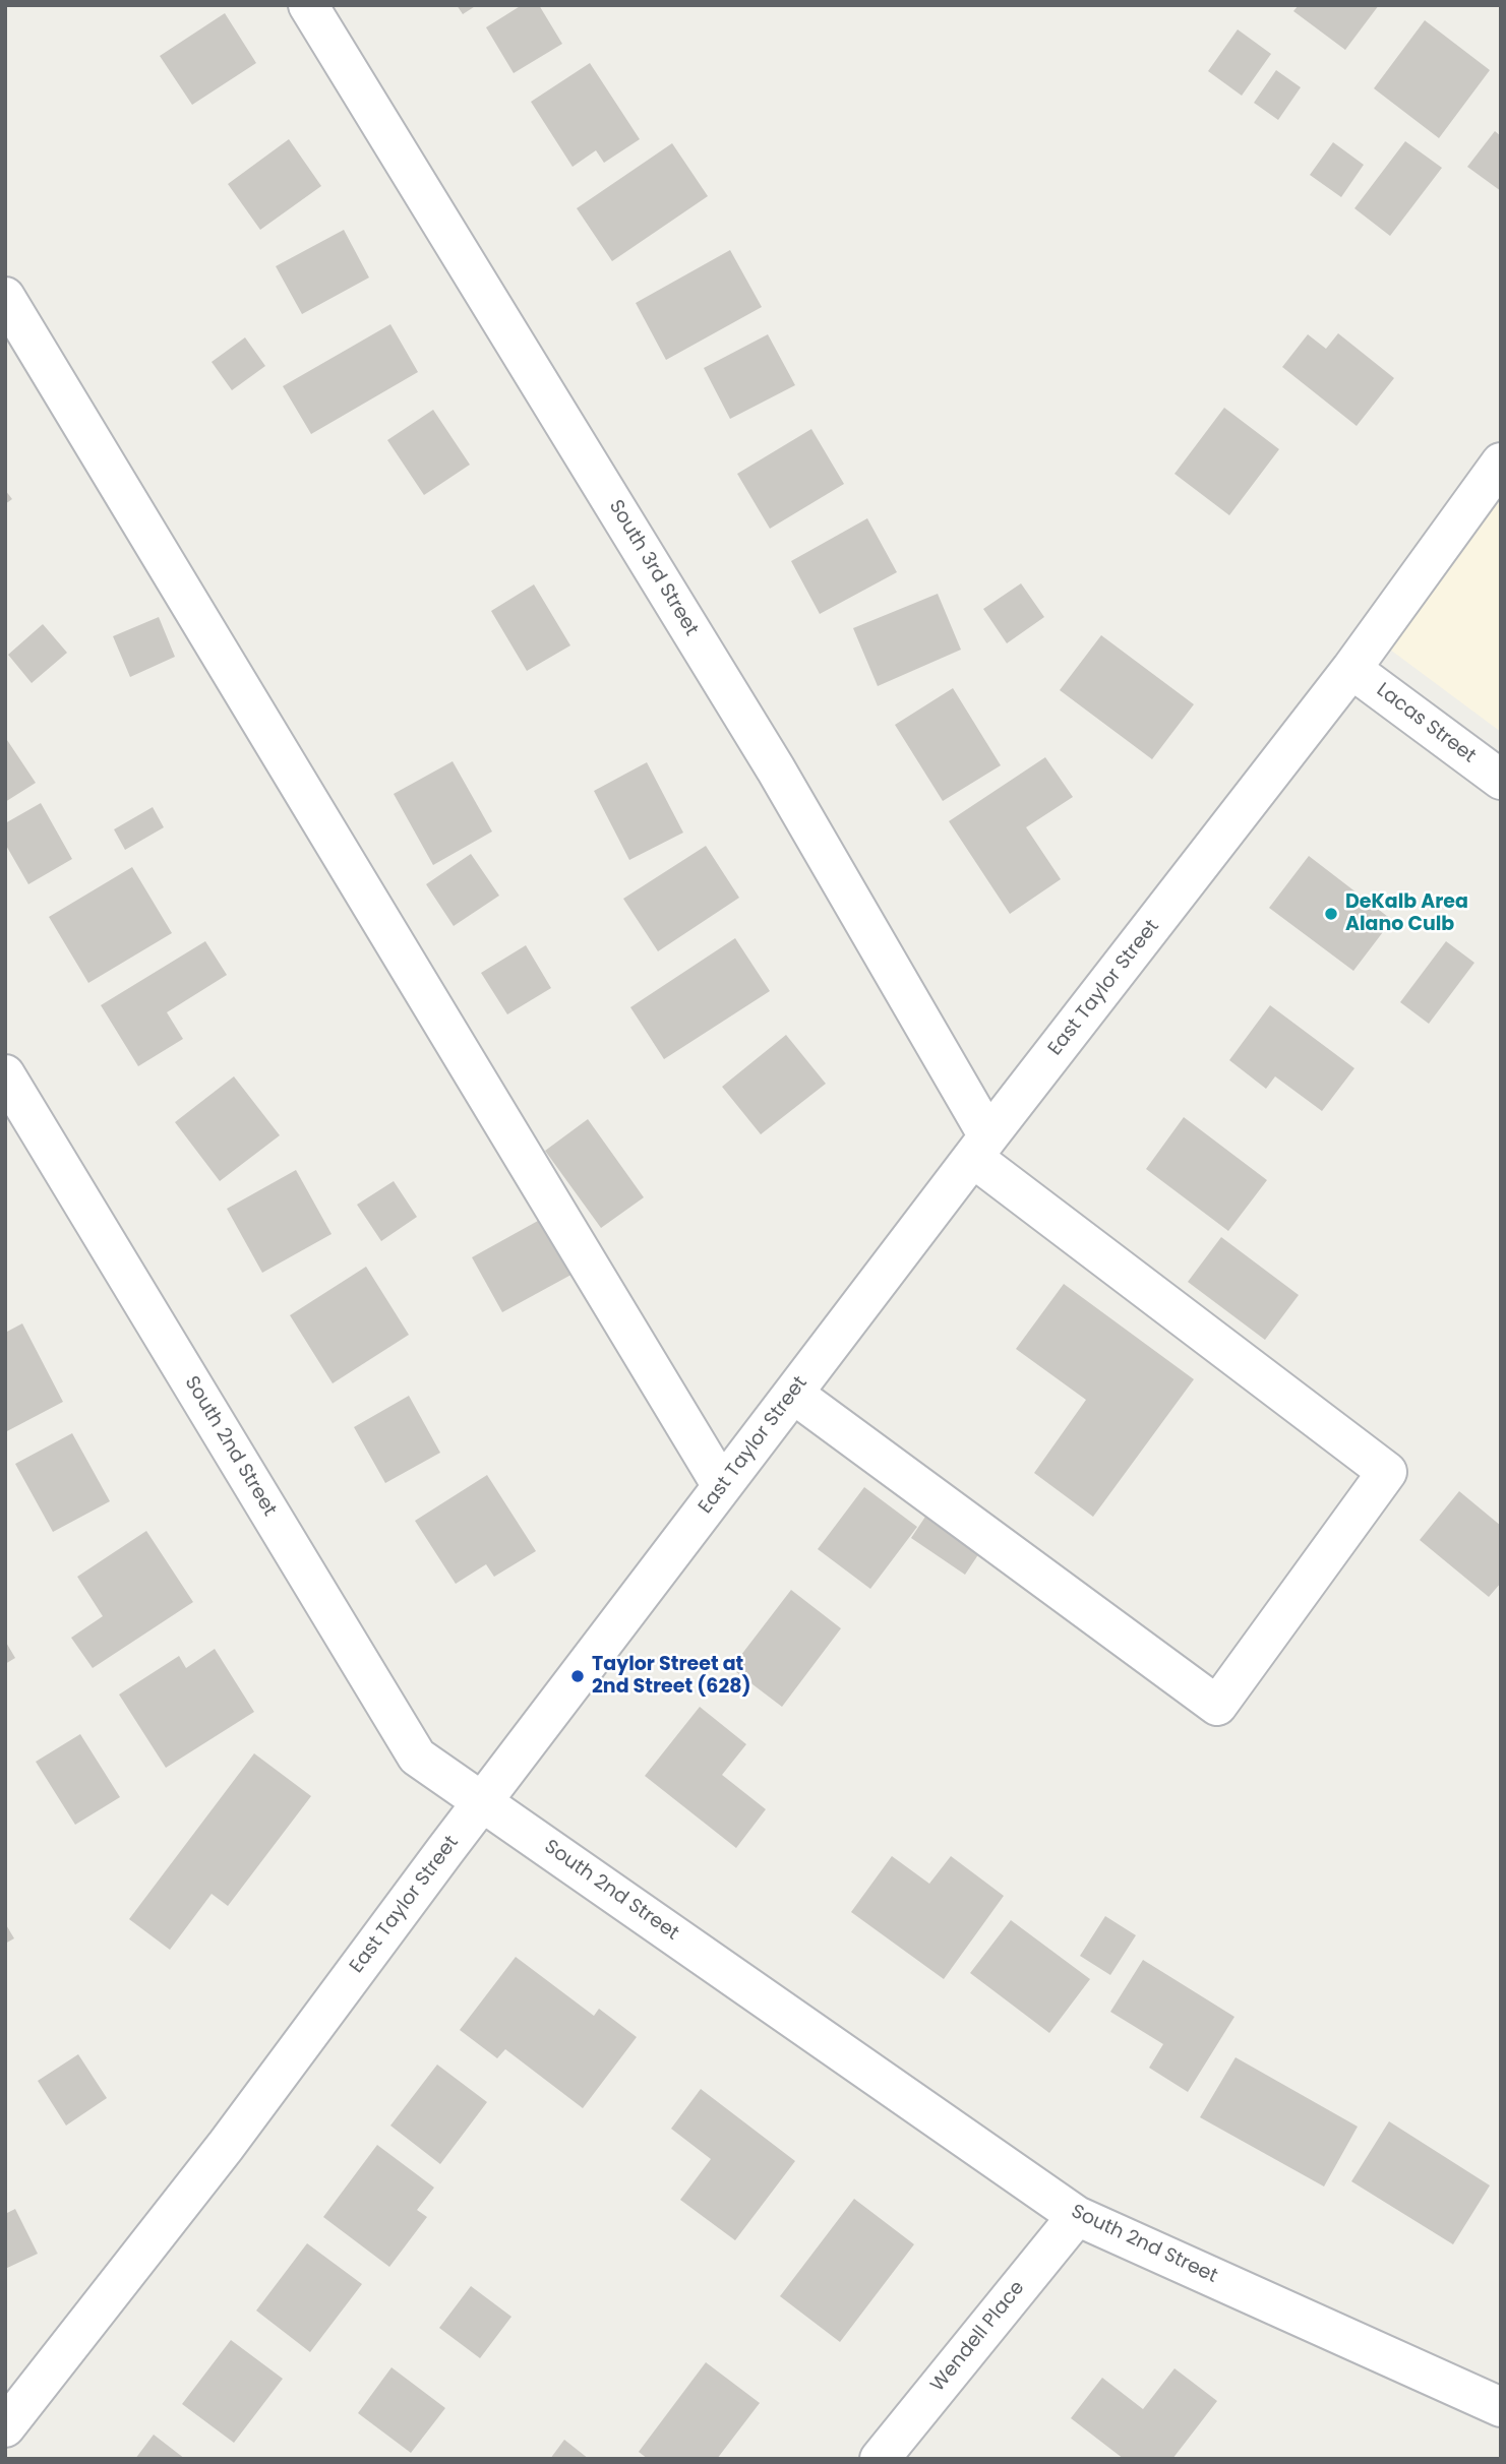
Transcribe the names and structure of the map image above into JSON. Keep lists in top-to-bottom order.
{
  "streets": {
    "street": [
      "South 3rd Street",
      "Lacas Street",
      "East Taylor Street",
      "South 2nd Street",
      "Wendell Place"
    ]
  },
  "crossings": [
    ["South 3rd Street", "East Taylor Street"],
    ["Lacas Street", "East Taylor Street"],
    ["East Taylor Street", "South 2nd Street"],
    ["South 2nd Street", "Wendell Place"]
  ],
  "places": ["DeKalb Area Alano Culb", "Taylor Street at 2nd Street (628)"]
}
